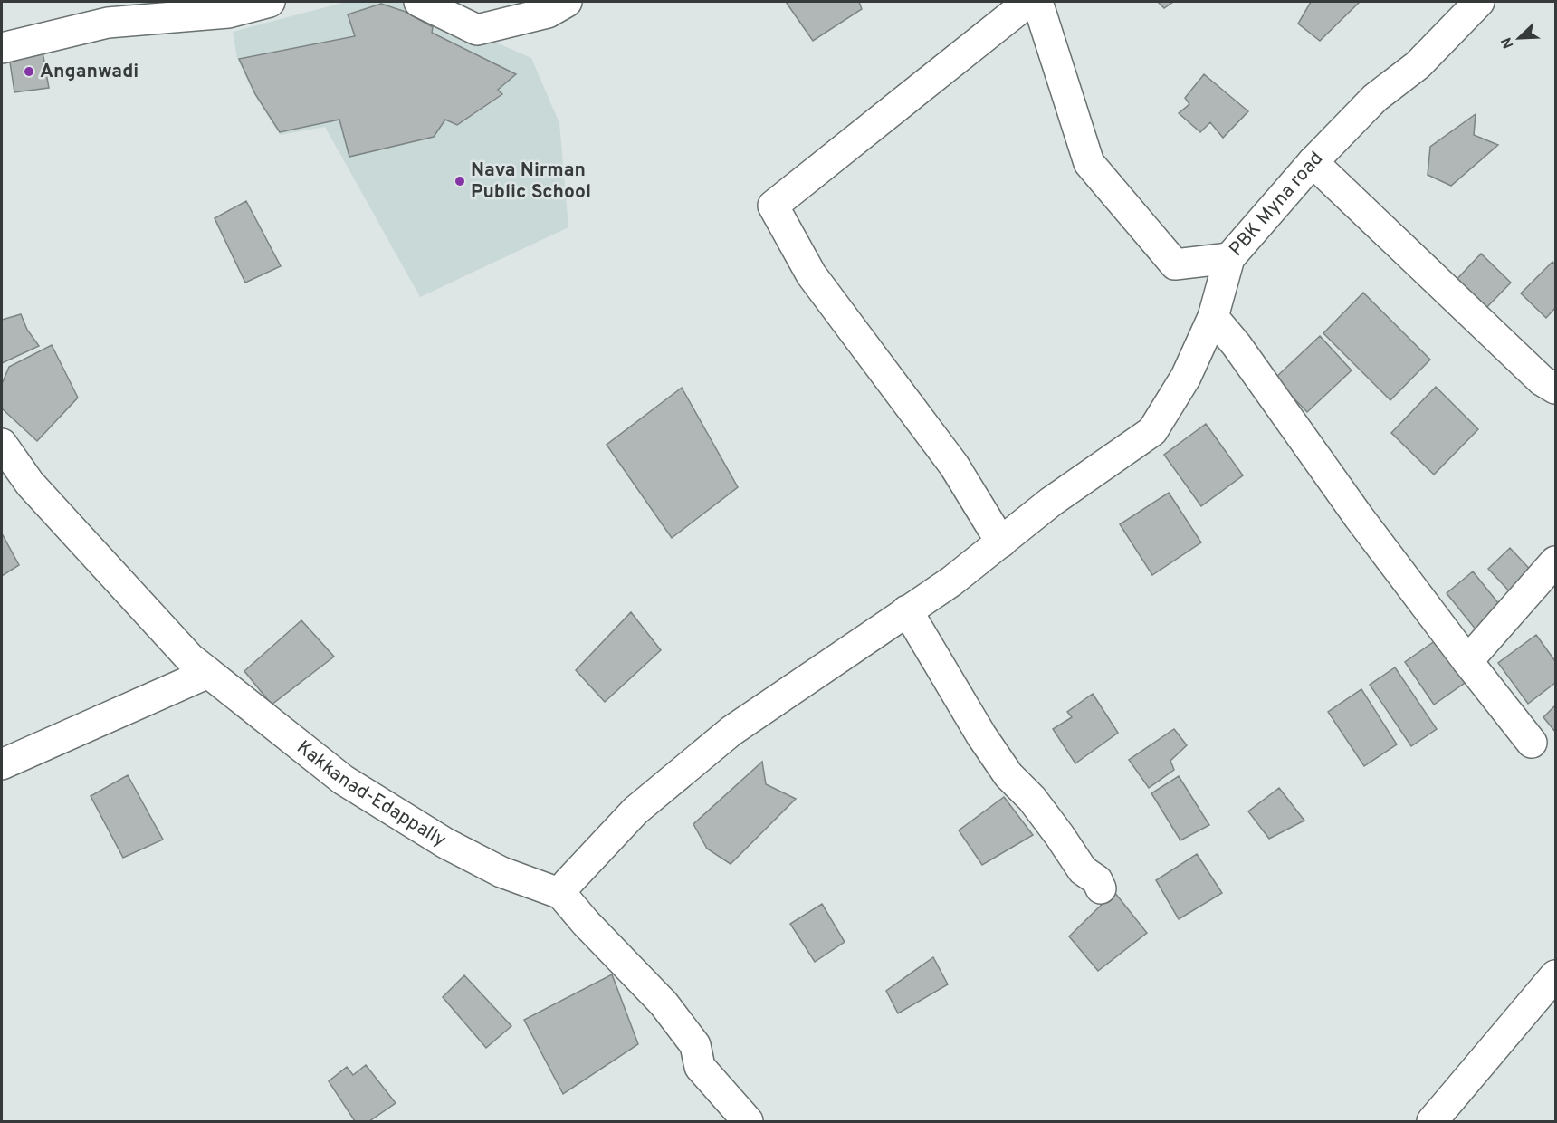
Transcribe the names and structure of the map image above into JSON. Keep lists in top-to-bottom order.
{
  "streets": {
    "street": ["PBK Myna road", "Kakkanad-Edappally"]
  },
  "crossings": [
    ["PBK Myna road", "Kakkanad-Edappally"]
  ],
  "places": ["Anganwadi", "Nava Nirman Public School"],
  "north": "bottom left"
}
